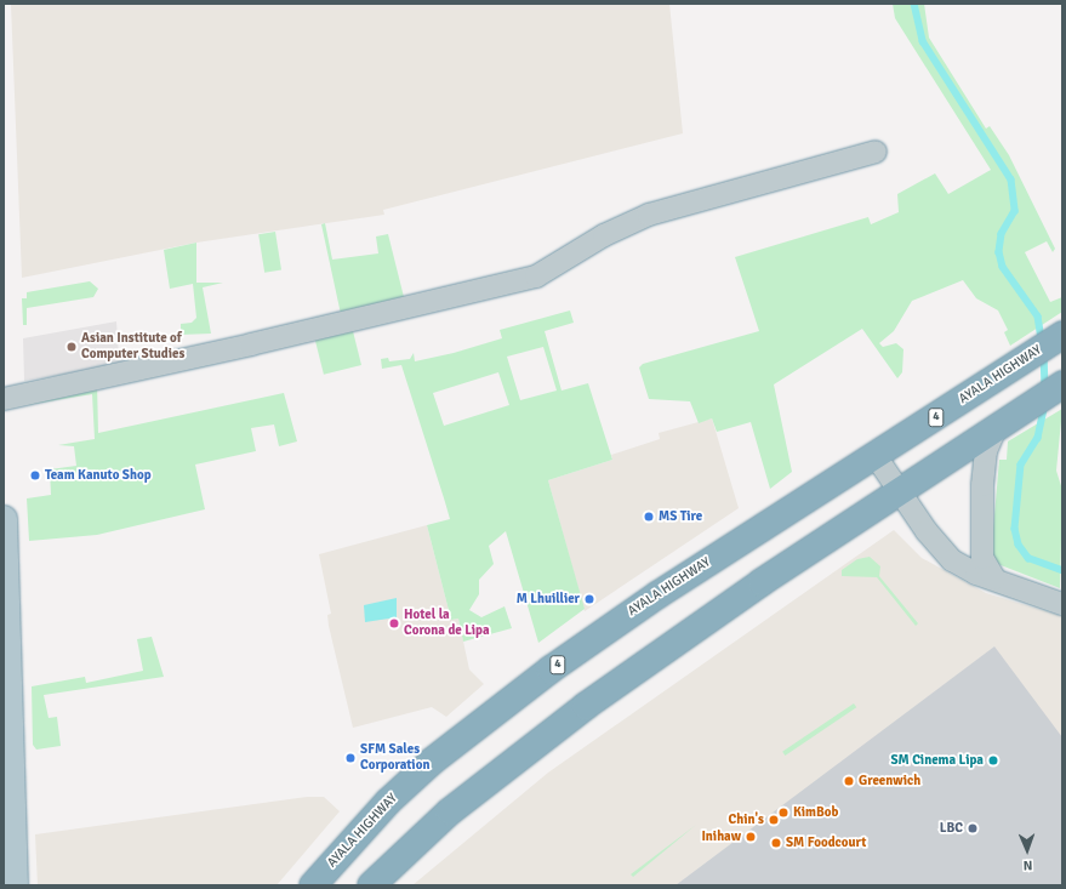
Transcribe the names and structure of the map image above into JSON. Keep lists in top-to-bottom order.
{
  "streets": {
    "highway": ["AYALA HIGHWAY", "4"]
  },
  "places": [
    "Asian Institute of Computer Studies",
    "Team Kanuto Shop",
    "MS Tire",
    "M Lhuillier",
    "Hotel la Corona de Lipa",
    "SFM Sales Corporation",
    "SM Cinema Lipa",
    "Greenwich",
    "KimBob",
    "Chin's",
    "LBC",
    "Inihaw",
    "SM Foodcourt"
  ],
  "north": "bottom"
}
